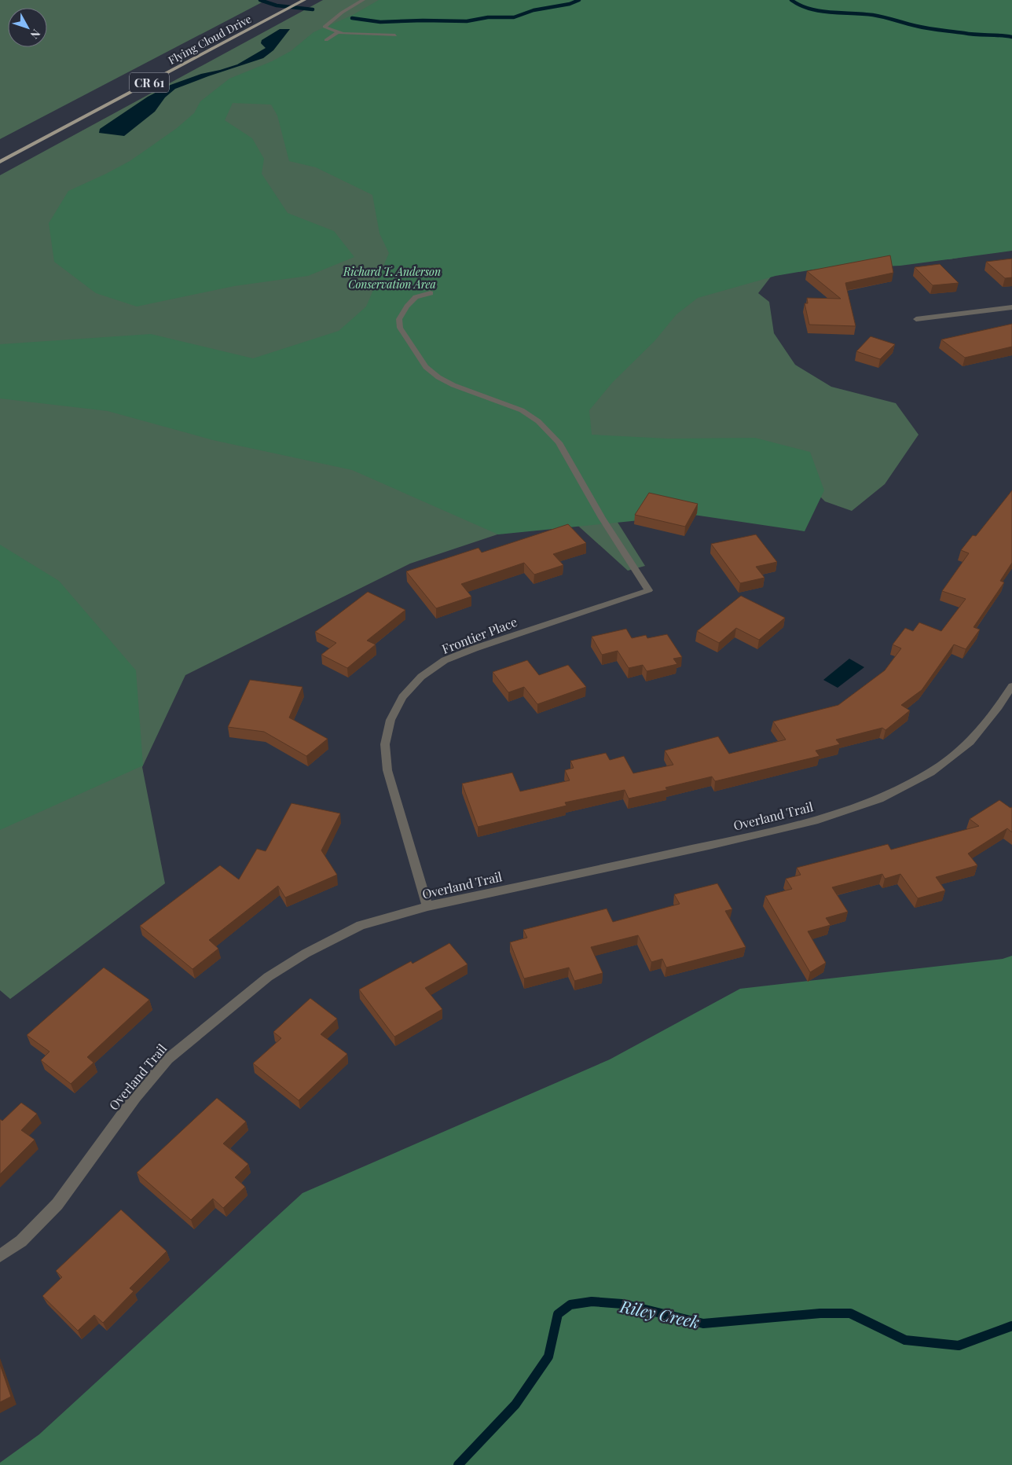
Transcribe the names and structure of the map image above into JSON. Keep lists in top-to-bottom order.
{
  "streets": {
    "main road": ["Flying Cloud Drive", "CR 61"],
    "street": ["Frontier Place", "Overland Trail"]
  },
  "crossings": [
    ["Frontier Place", "Overland Trail"]
  ],
  "water": ["Riley Creek"],
  "parks": ["Richard T. Anderson Conservation Area"],
  "north": "bottom right"
}
